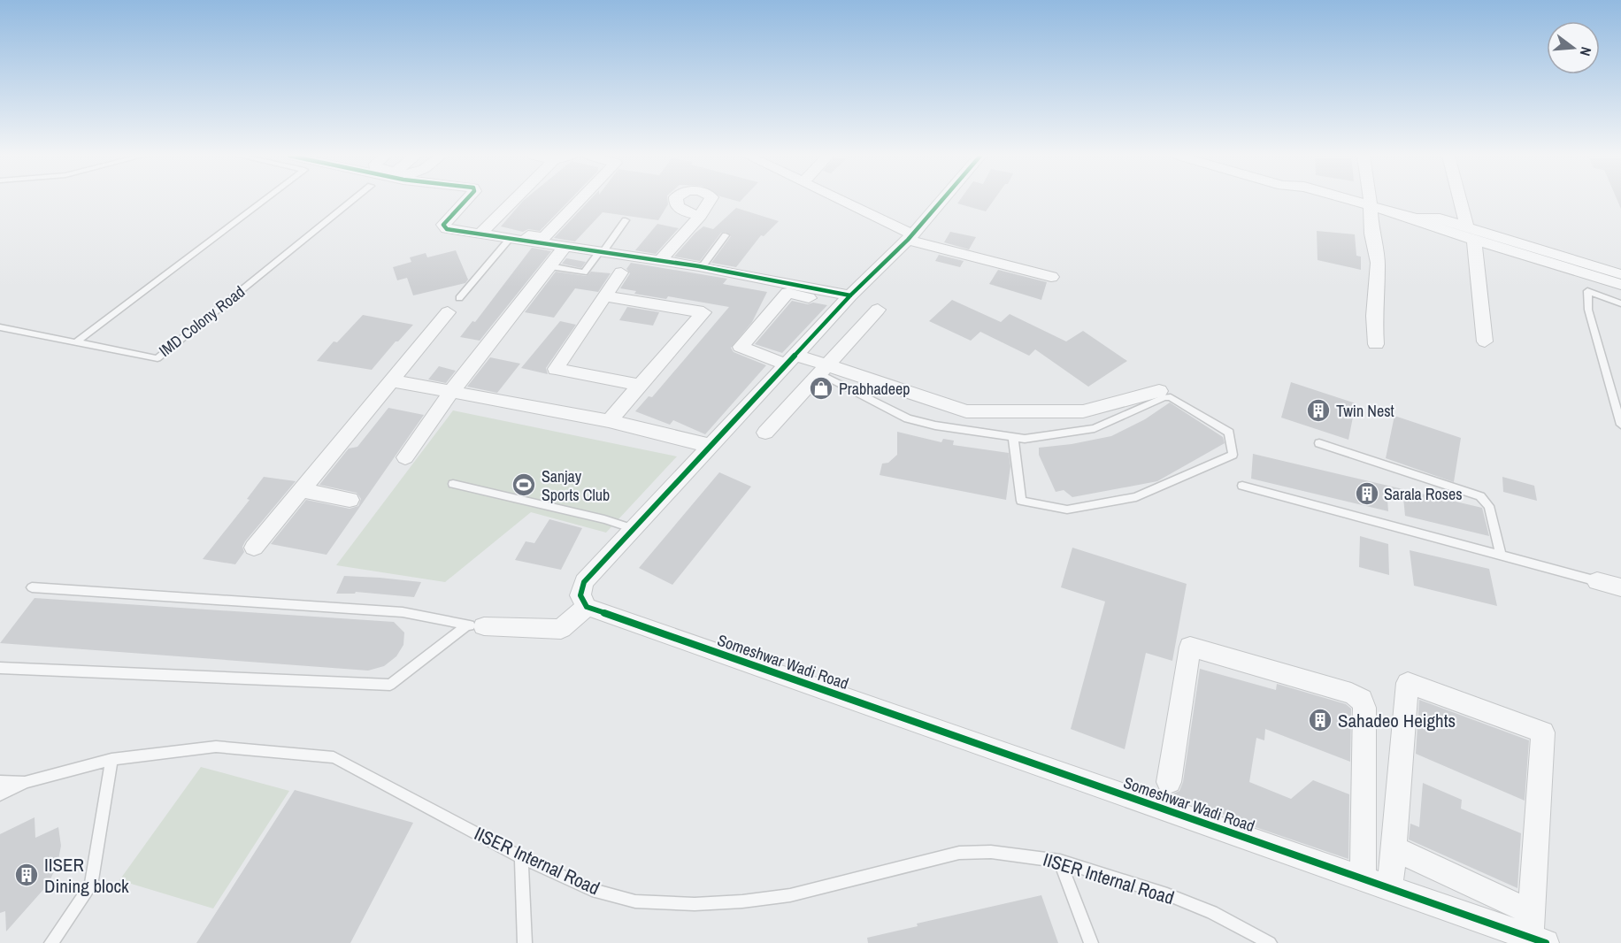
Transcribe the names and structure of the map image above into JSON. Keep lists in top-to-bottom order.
{
  "streets": {
    "street": ["Someshwar Wadi Road"],
    "lane": ["IMD Colony Road", "IISER Internal Road"]
  },
  "places": {
    "shop": ["Prabhadeep"],
    "building": [
      "Twin Nest",
      "Sarala Roses",
      "Sahadeo Heights",
      "IISER Dining block"
    ],
    "sports": ["Sanjay Sports Club"]
  },
  "north": "right"
}
